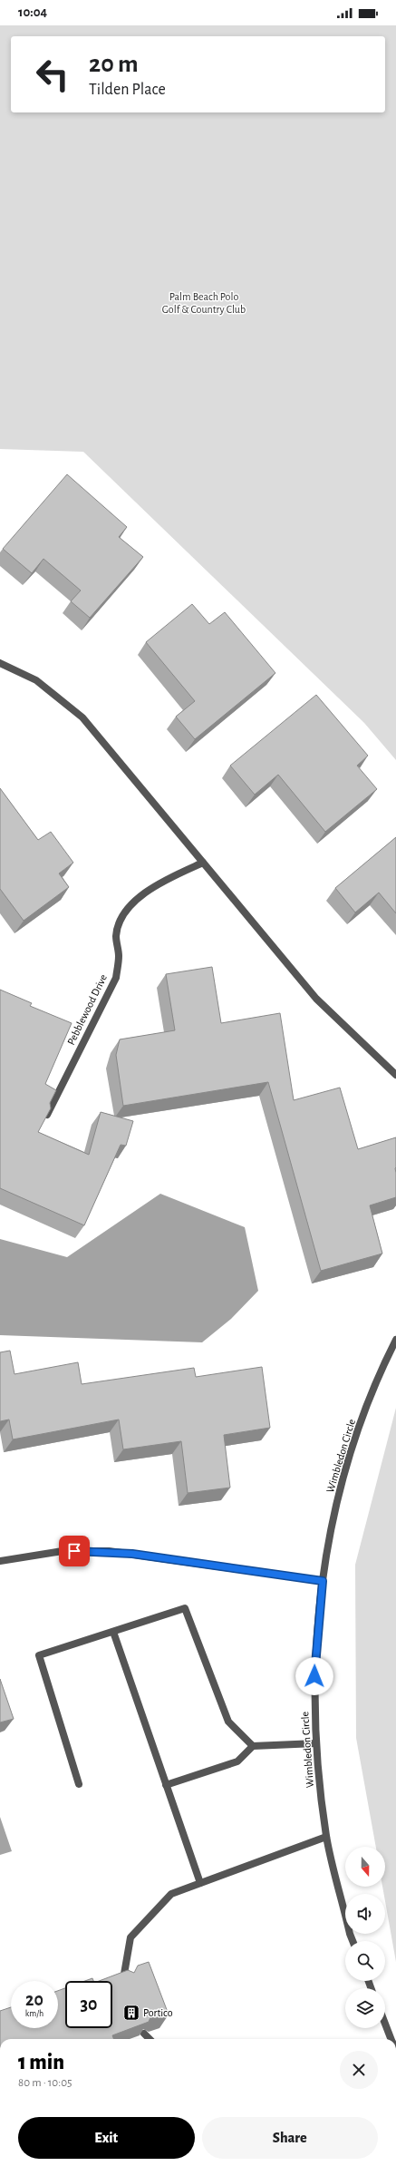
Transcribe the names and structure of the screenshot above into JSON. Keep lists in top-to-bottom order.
{
  "streets": {
    "street": ["Pebblewood Drive", "Wimbledon Circle"]
  },
  "parks": ["Palm Beach Polo Golf & Country Club"],
  "places": {
    "building": ["Portico"]
  },
  "north": "bottom",
  "page": {
    "status": "10:04",
    "turn": ["20 m", "Tilden Place"],
    "speed": "20 km/h",
    "limit": "30",
    "heading": ["1 min", "80 m · 10:05"],
    "buttons": ["Exit", "Share"]
  }
}
